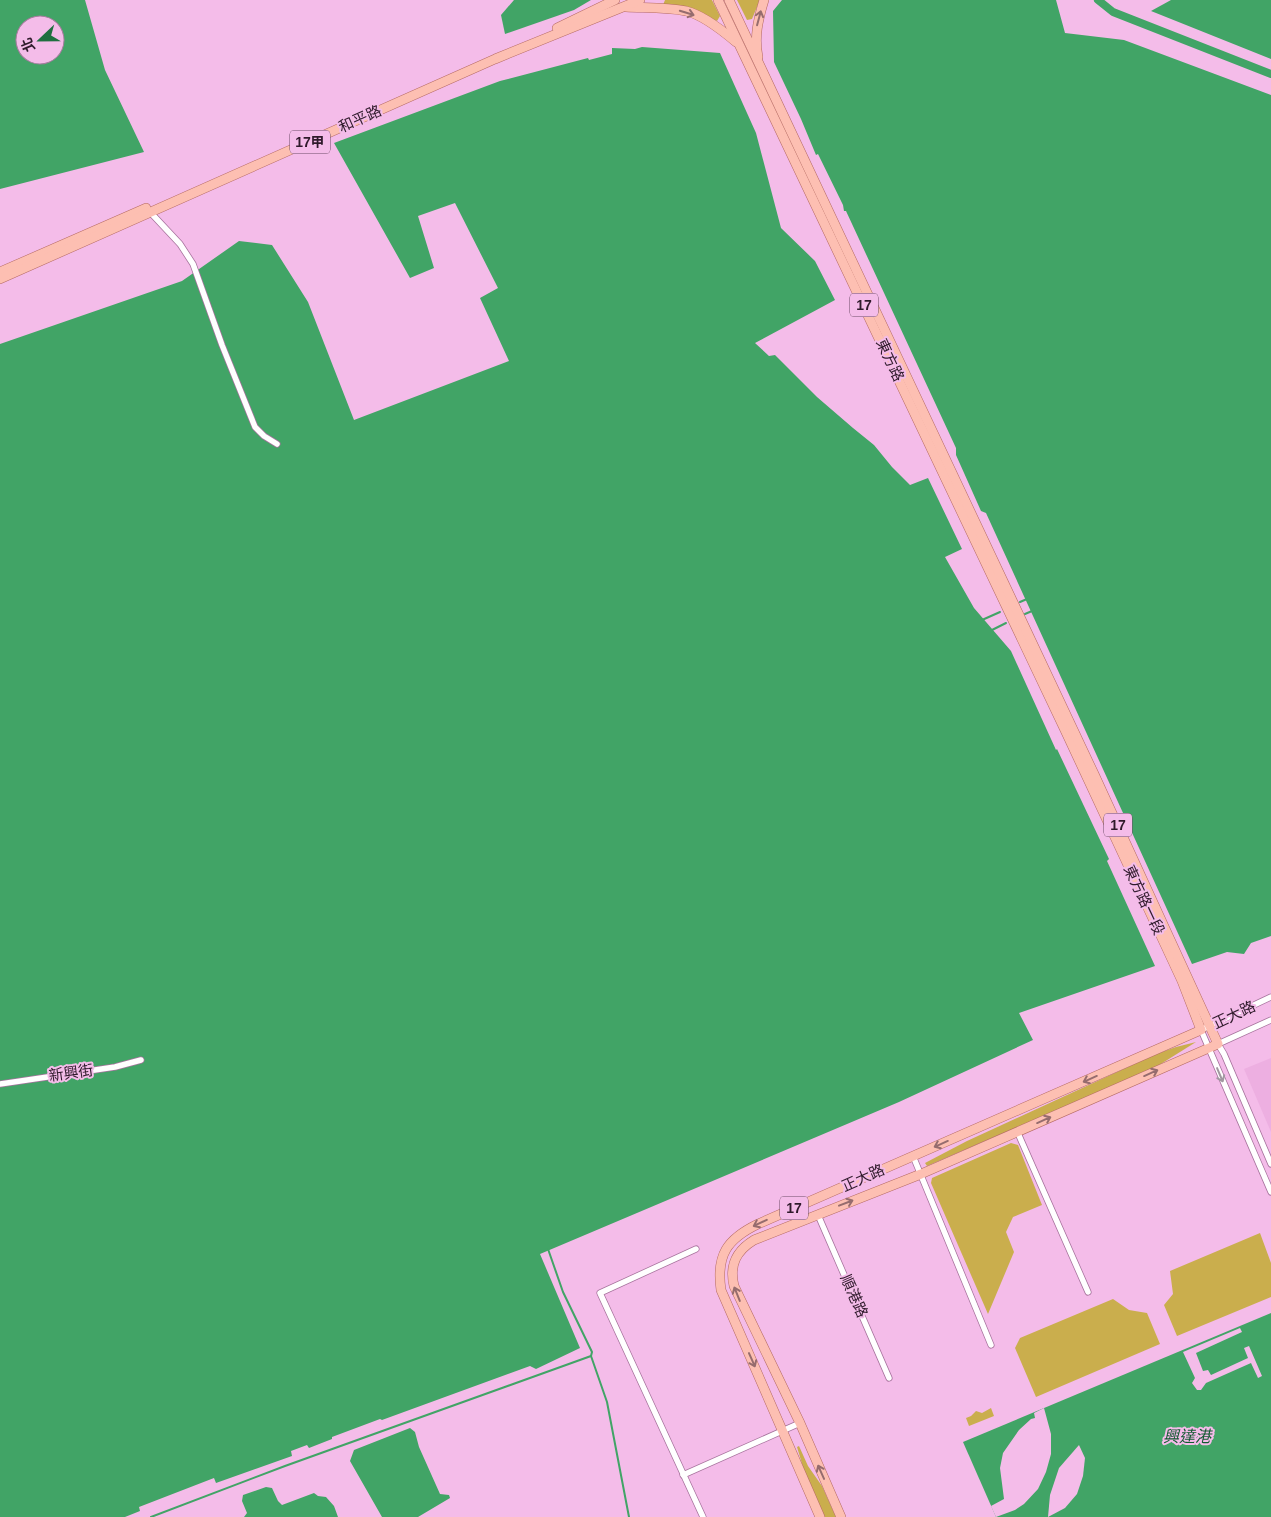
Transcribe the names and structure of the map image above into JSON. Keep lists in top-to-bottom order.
{
  "streets": {
    "main road": [
      "和平路",
      "17甲",
      "17",
      "東方路",
      "東方路一段",
      "正大路"
    ],
    "street": ["新興街", "順港路"]
  },
  "crossings": [
    ["東方路", "東方路一段"],
    ["東方路一段", "正大路"],
    ["正大路", "順港路"]
  ],
  "water": ["興達港"],
  "north": "left"
}
